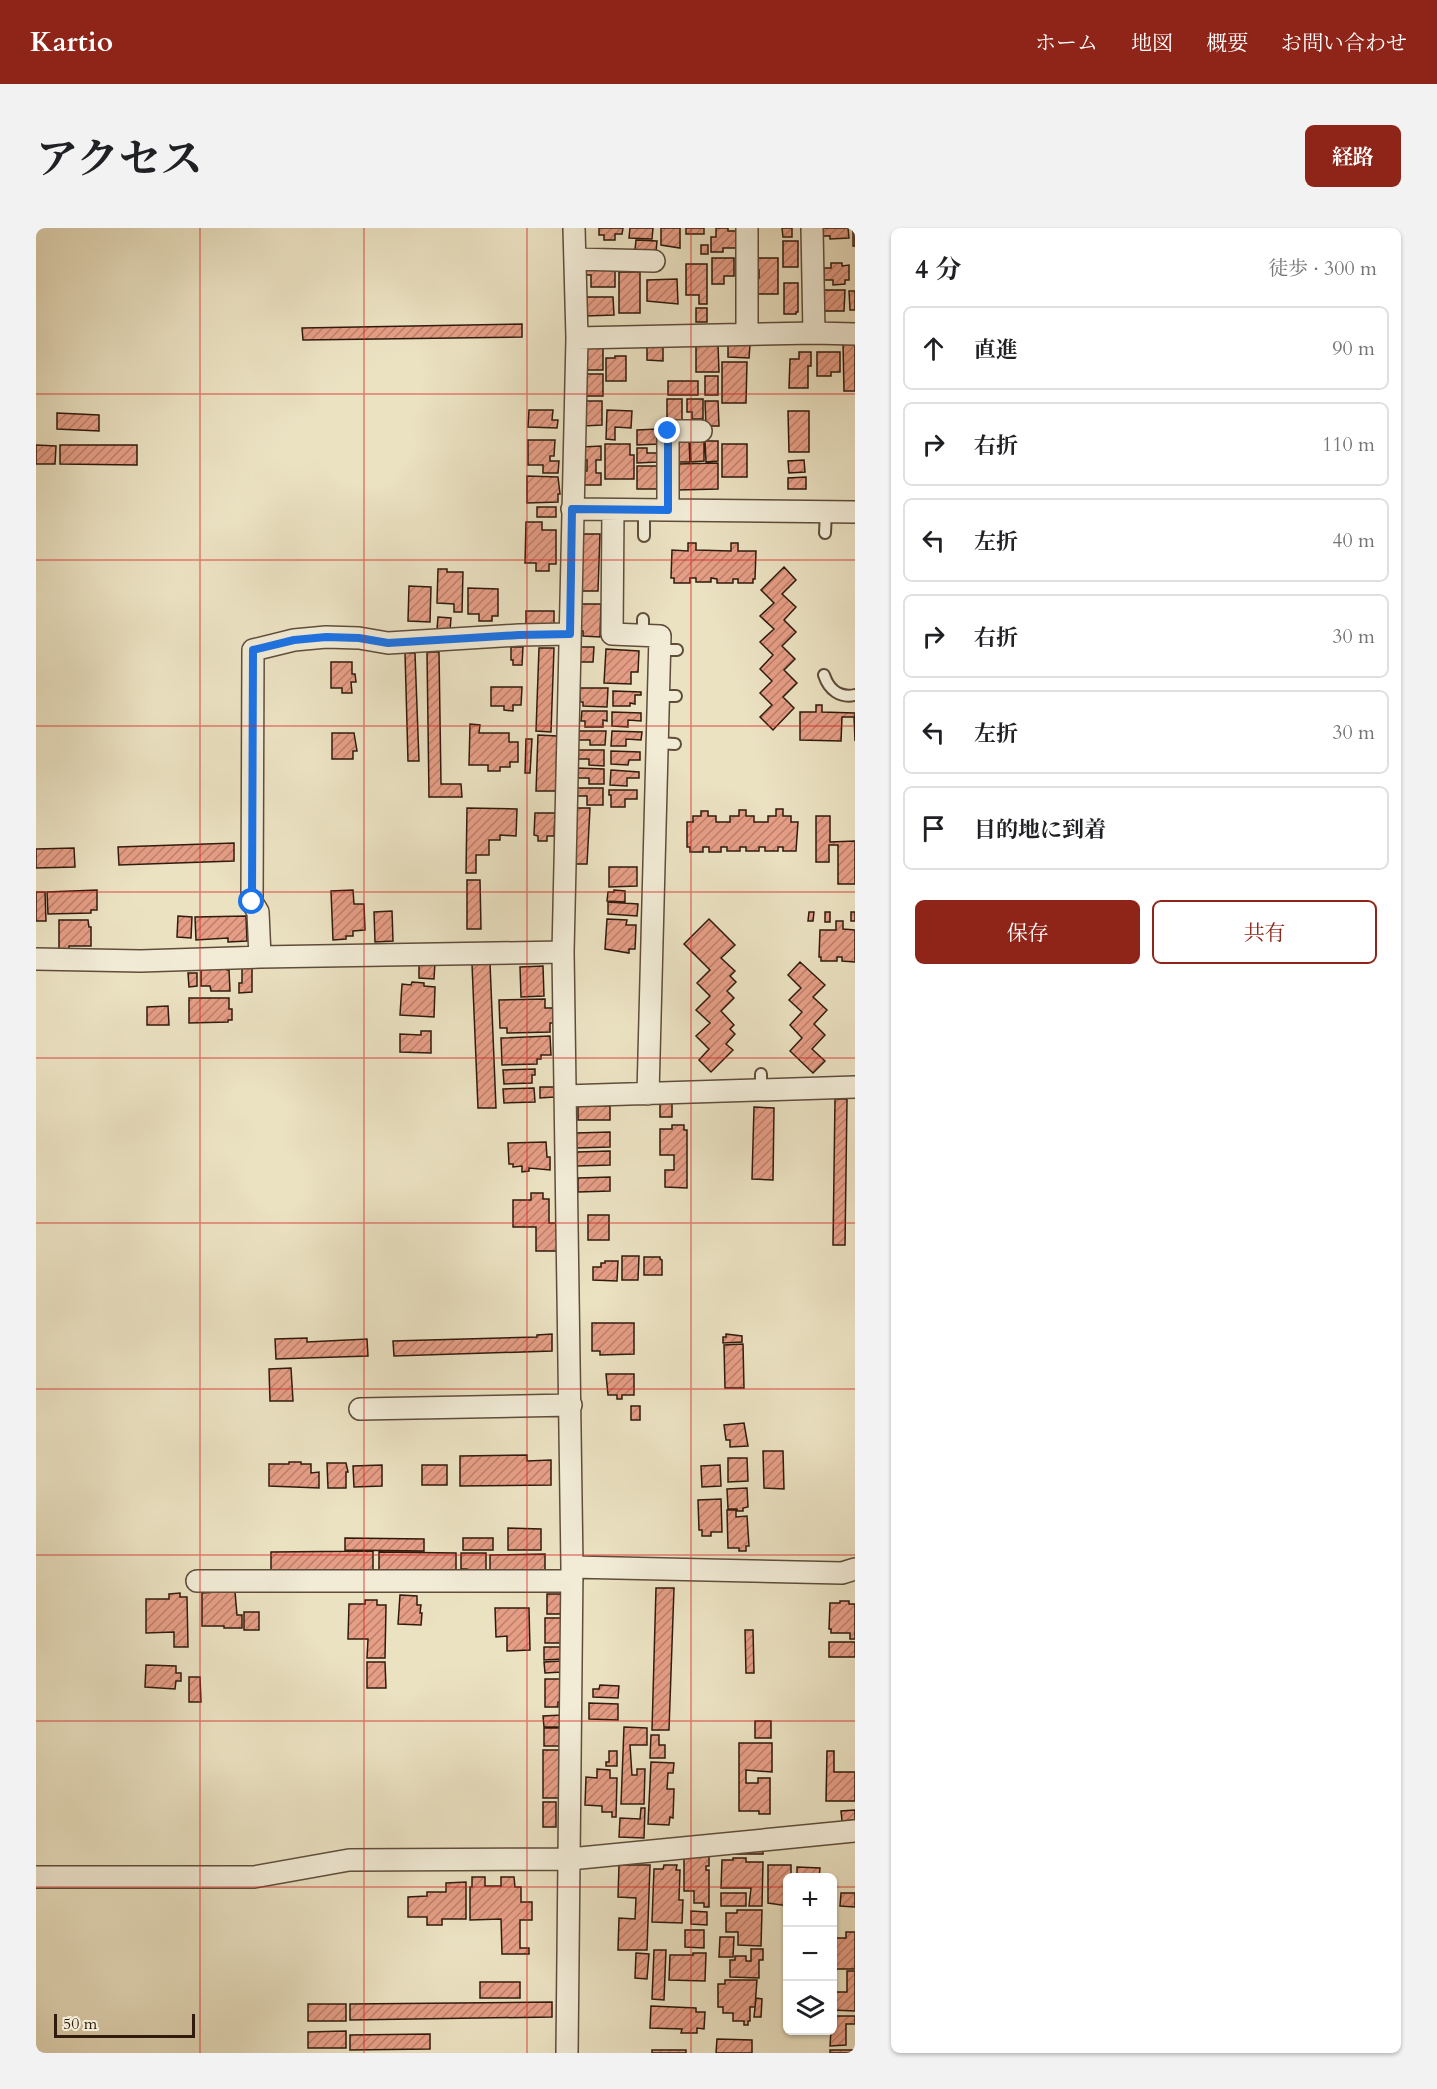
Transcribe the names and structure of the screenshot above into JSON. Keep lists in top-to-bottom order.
{
  "scale_bar": "50 m",
  "page": {
    "header": "Kartio",
    "nav": [
      "ホーム",
      "地図",
      "概要",
      "お問い合わせ"
    ],
    "title": "アクセス",
    "buttons": [
      "経路",
      ["保存", "共有"]
    ],
    "heading": ["4 分", "徒歩 · 300 m"],
    "list": [
      ["直進", "90 m"],
      ["右折", "110 m"],
      ["左折", "40 m"],
      ["右折", "30 m"],
      ["左折", "30 m"],
      "目的地に到着"
    ],
    "map_buttons": ["+", "−"],
    "scale": "50 m"
  }
}
